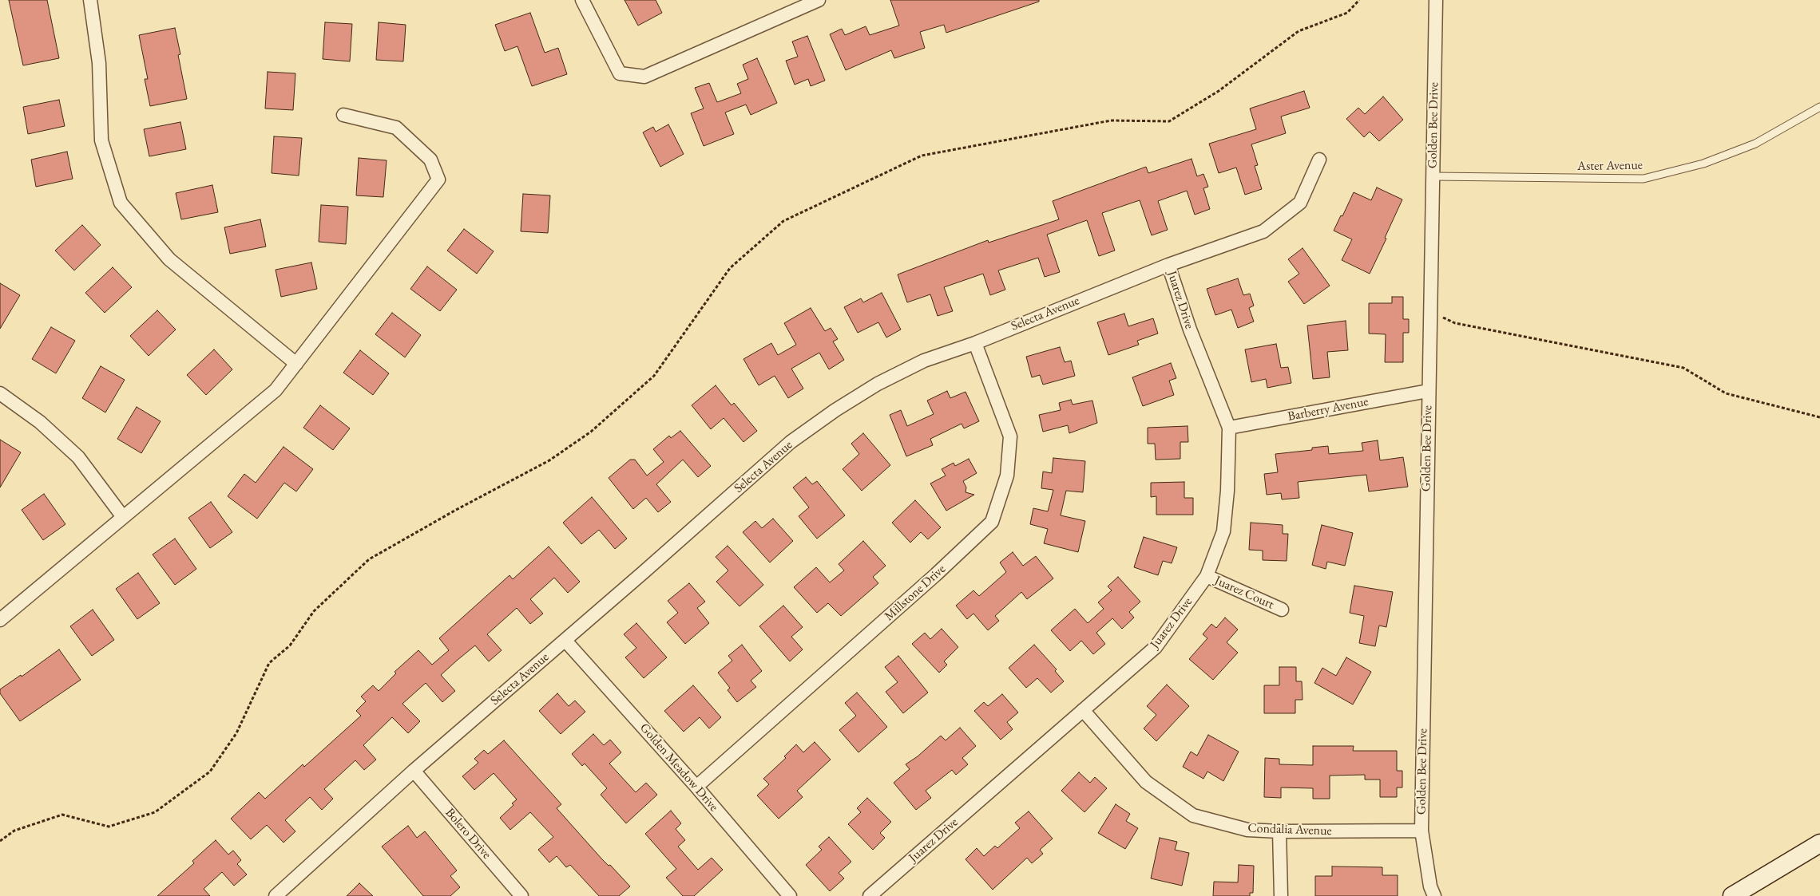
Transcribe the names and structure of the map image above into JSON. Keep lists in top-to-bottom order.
{
  "streets": {
    "street": [
      "Golden Bee Drive",
      "Juarez Drive",
      "Selecta Avenue",
      "Barberry Avenue",
      "Millstone Drive",
      "Juarez Court",
      "Golden Meadow Drive",
      "Condalia Avenue",
      "Bolero Drive"
    ],
    "lane": ["Aster Avenue"]
  },
  "crossings": [
    ["Golden Bee Drive", "Aster Avenue"],
    ["Golden Bee Drive", "Barberry Avenue"],
    ["Golden Bee Drive", "Condalia Avenue"],
    ["Juarez Drive", "Selecta Avenue"],
    ["Juarez Drive", "Barberry Avenue"],
    ["Juarez Drive", "Juarez Court"],
    ["Juarez Drive", "Condalia Avenue"],
    ["Selecta Avenue", "Millstone Drive"],
    ["Selecta Avenue", "Golden Meadow Drive"],
    ["Selecta Avenue", "Bolero Drive"],
    ["Millstone Drive", "Golden Meadow Drive"]
  ]
}
